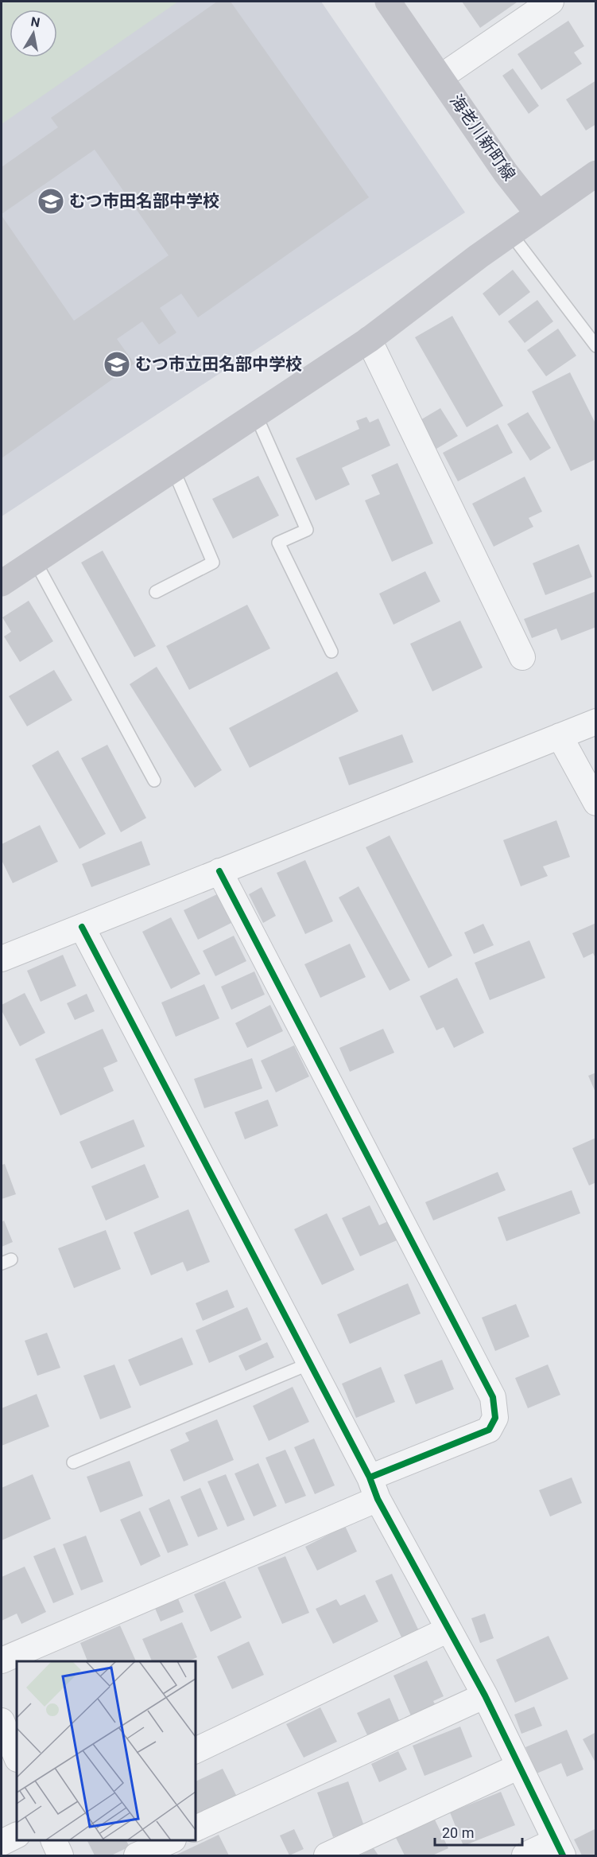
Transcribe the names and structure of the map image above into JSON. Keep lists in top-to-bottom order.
{
  "streets": {
    "street": ["海老川新町線"]
  },
  "places": {
    "school or university": ["むつ市田名部中学校", "むつ市立田名部中学校"]
  },
  "scale_bar": "20 m",
  "north": "top"
}
